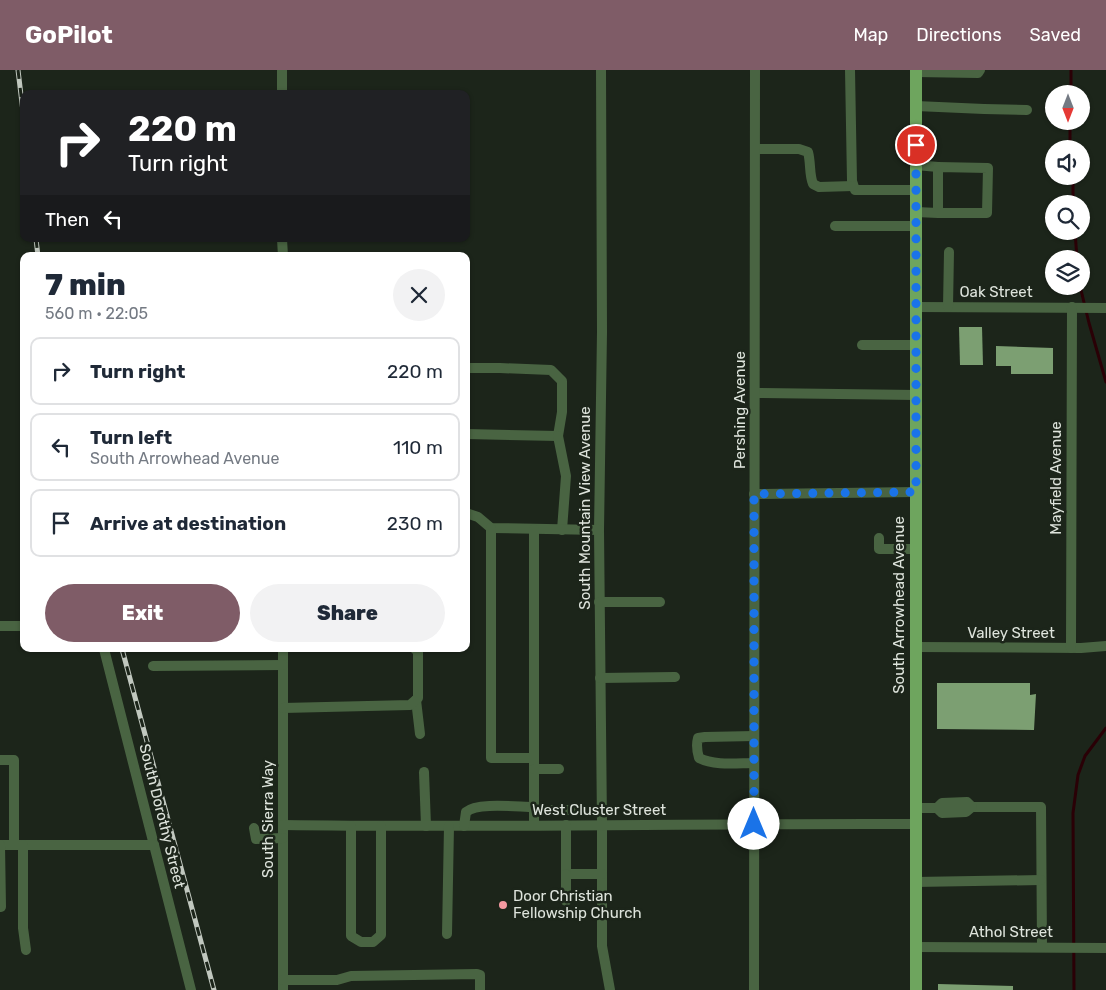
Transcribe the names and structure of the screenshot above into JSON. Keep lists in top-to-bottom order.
{
  "streets": {
    "main road": ["South Arrowhead Avenue"],
    "street": [
      "Oak Street",
      "Pershing Avenue",
      "Mayfield Avenue",
      "South Mountain View Avenue",
      "Valley Street",
      "West Cluster Street",
      "South Dorothy Street",
      "South Sierra Way",
      "Athol Street"
    ]
  },
  "crossings": [
    ["Oak Street", "Mayfield Avenue"],
    ["Oak Street", "South Arrowhead Avenue"],
    ["Pershing Avenue", "West Cluster Street"],
    ["Mayfield Avenue", "Valley Street"],
    ["South Mountain View Avenue", "West Cluster Street"],
    ["South Arrowhead Avenue", "Valley Street"],
    ["South Arrowhead Avenue", "West Cluster Street"],
    ["South Arrowhead Avenue", "Athol Street"],
    ["West Cluster Street", "South Sierra Way"]
  ],
  "places": ["Door Christian Fellowship Church"],
  "north": "bottom",
  "page": {
    "header": "GoPilot",
    "nav": ["Map", "Directions", "Saved"],
    "turn": ["220 m", "Turn right"],
    "then": "Then",
    "heading": ["7 min", "560 m · 22:05"],
    "list": [
      {
        "name": "Turn right",
        "value": "220 m"
      },
      {
        "name": "Turn left",
        "note": "South Arrowhead Avenue",
        "value": "110 m"
      },
      {
        "name": "Arrive at destination",
        "value": "230 m"
      }
    ],
    "buttons": ["Exit", "Share"]
  }
}
